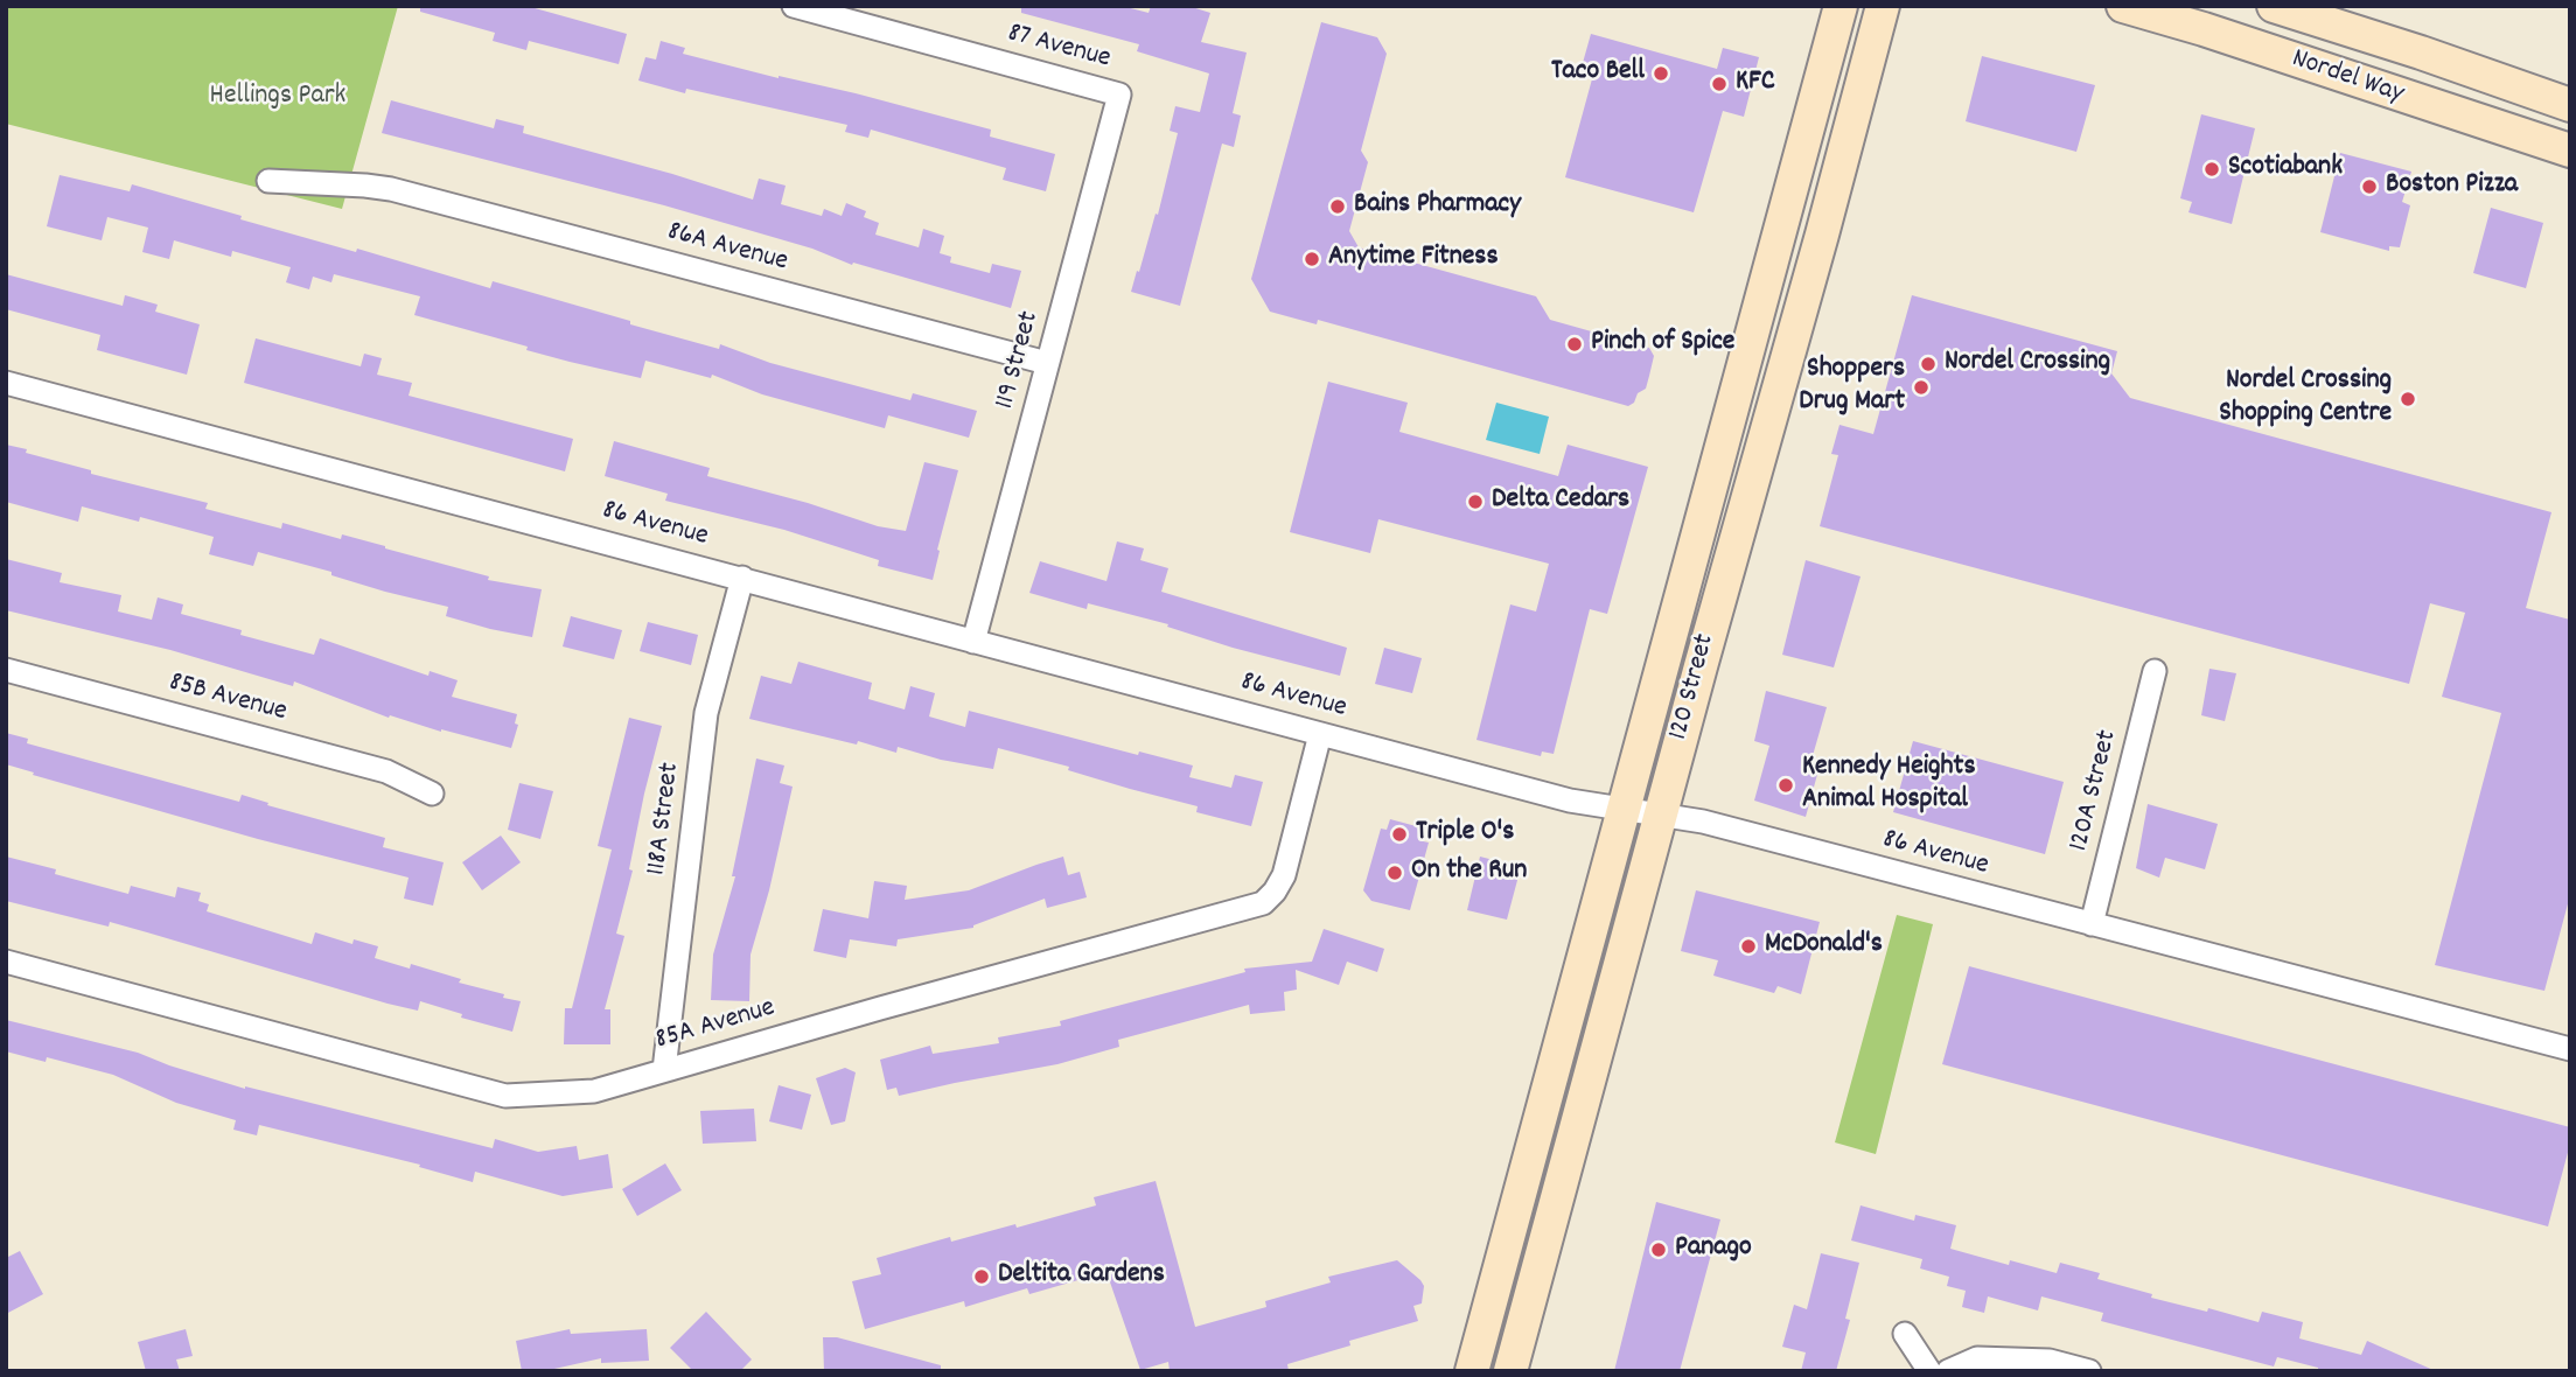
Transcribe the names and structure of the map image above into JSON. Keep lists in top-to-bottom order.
{
  "streets": {
    "main road": ["Nordel Way", "120 Street"],
    "street": [
      "87 Avenue",
      "86A Avenue",
      "119 Street",
      "86 Avenue",
      "85B Avenue",
      "120A Street",
      "118A Street",
      "85A Avenue"
    ]
  },
  "crossings": [
    ["87 Avenue", "119 Street"],
    ["86A Avenue", "119 Street"],
    ["119 Street", "86 Avenue"],
    ["86 Avenue", "120 Street"],
    ["86 Avenue", "120A Street"],
    ["86 Avenue", "118A Street"],
    ["86 Avenue", "85A Avenue"],
    ["118A Street", "85A Avenue"]
  ],
  "parks": ["Hellings Park"],
  "places": [
    "Taco Bell",
    "KFC",
    "Scotiabank",
    "Boston Pizza",
    "Bains Pharmacy",
    "Anytime Fitness",
    "Pinch of Spice",
    "Nordel Crossing",
    "Shoppers Drug Mart",
    "Nordel Crossing Shopping Centre",
    "Delta Cedars",
    "Kennedy Heights Animal Hospital",
    "Triple O's",
    "On the Run",
    "McDonald's",
    "Panago",
    "Deltita Gardens"
  ]
}
